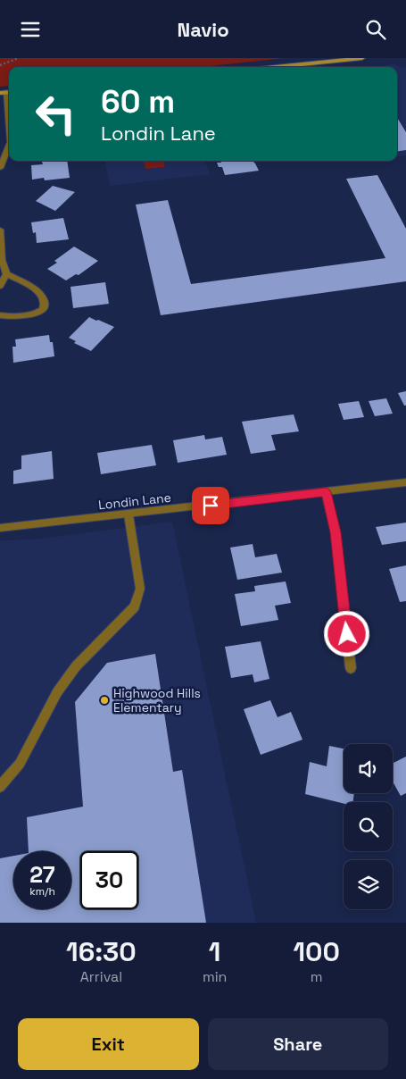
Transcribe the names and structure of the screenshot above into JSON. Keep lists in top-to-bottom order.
{
  "streets": {
    "street": ["Londin Lane"]
  },
  "places": ["Highwood Hills Elementary"],
  "page": {
    "header": "Navio",
    "turn": ["60 m", "Londin Lane"],
    "speed": "27 km/h",
    "limit": "30",
    "eta": [
      "16:30",
      "Arrival",
      "1",
      "min",
      "100",
      "m"
    ],
    "buttons": ["Exit", "Share"]
  }
}
